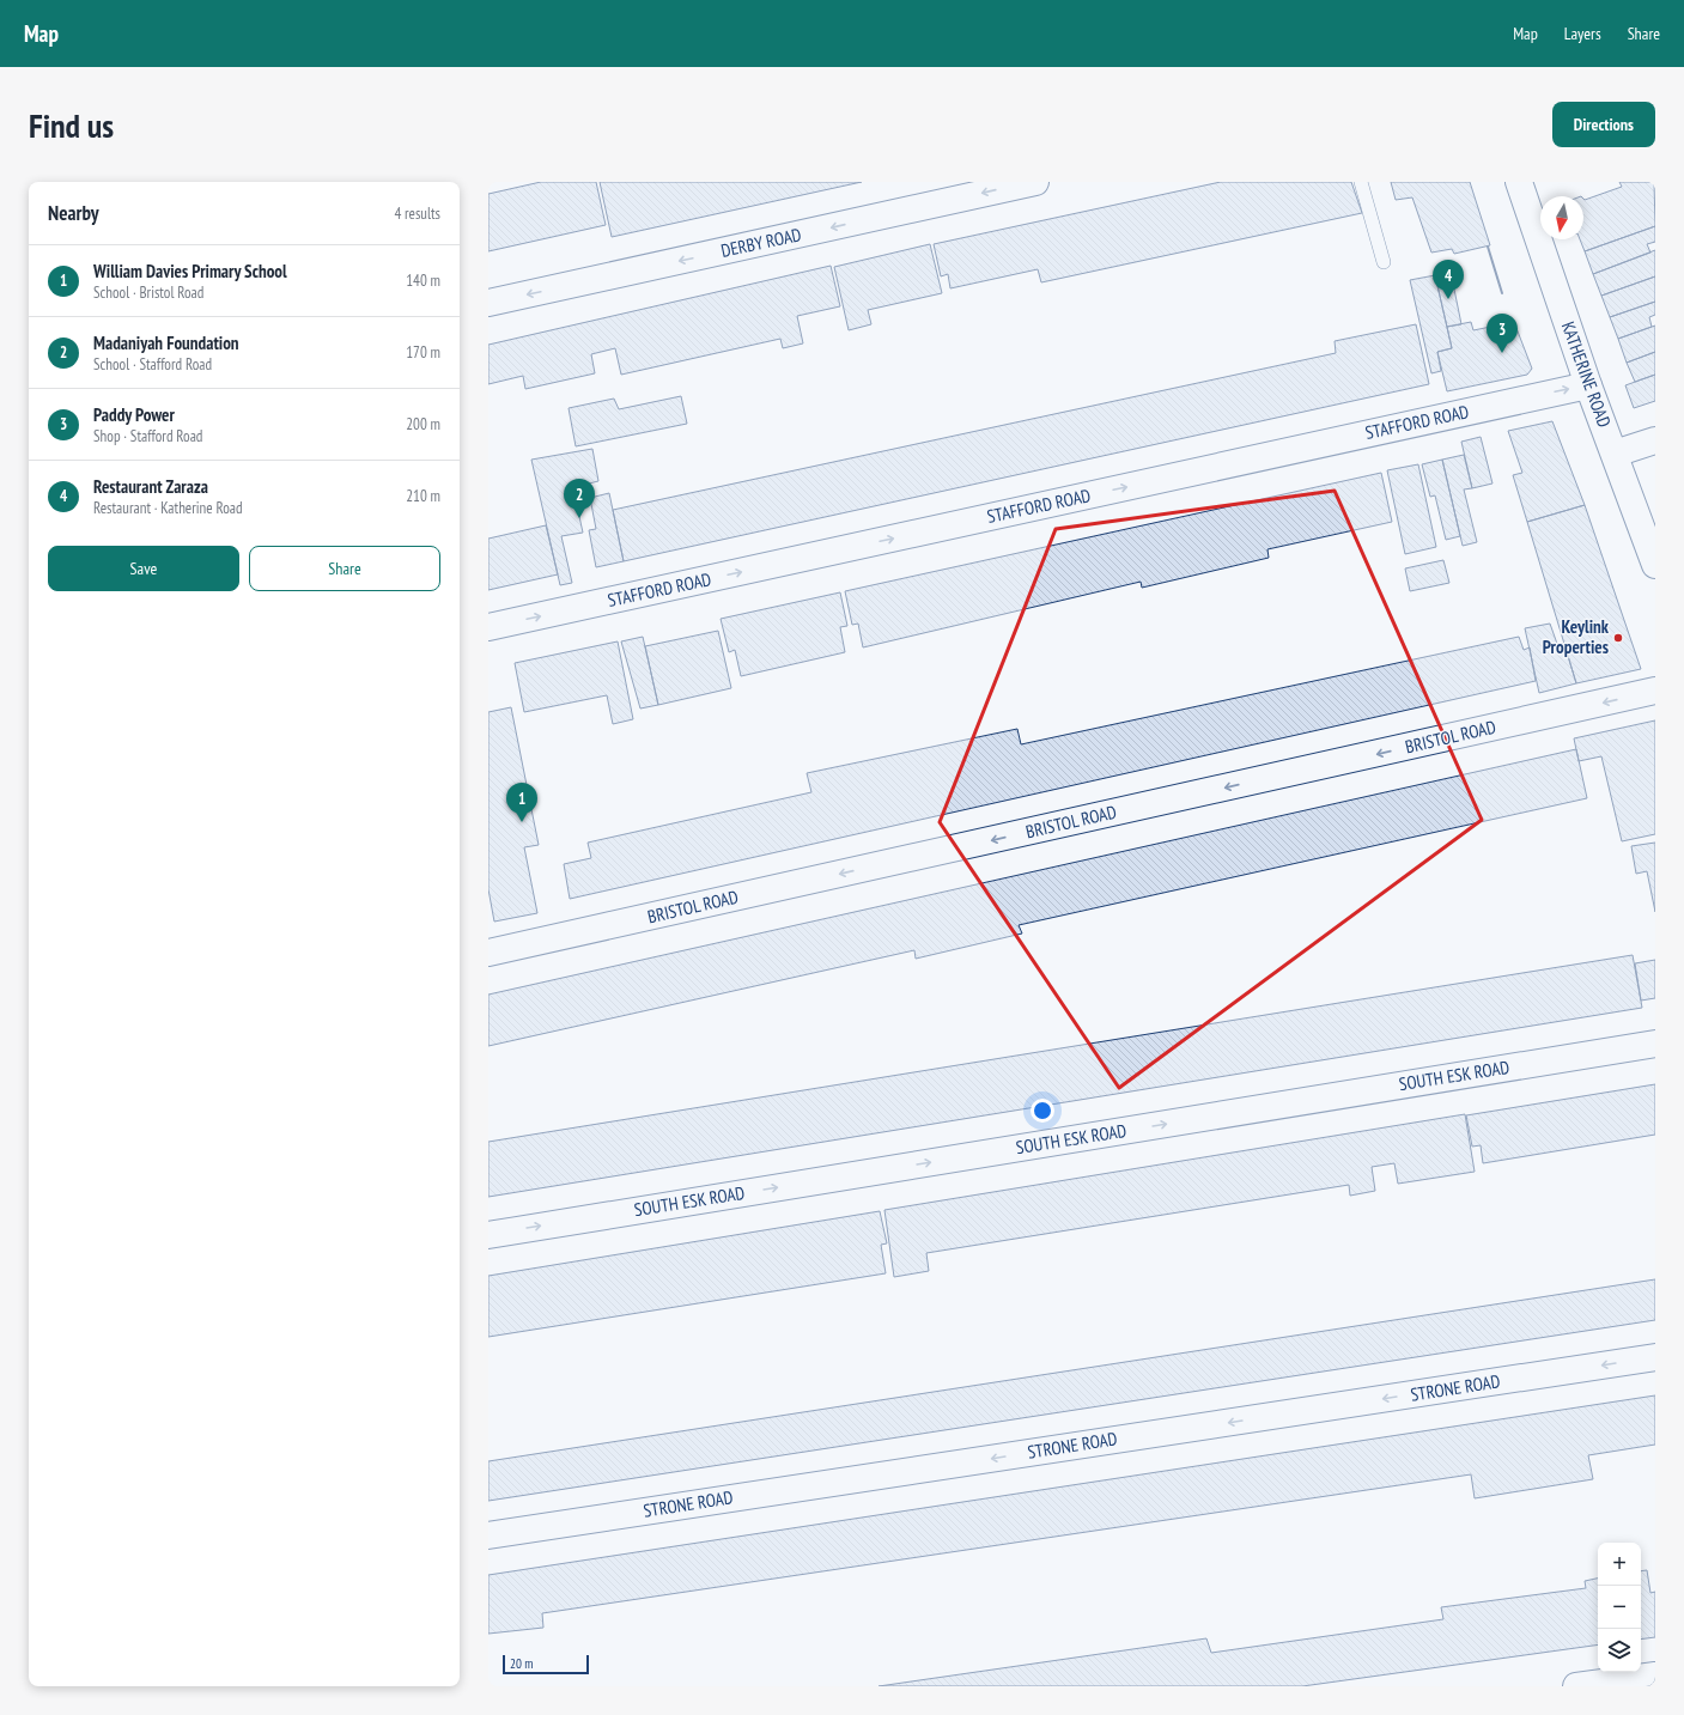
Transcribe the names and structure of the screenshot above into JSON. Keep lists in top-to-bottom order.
{
  "streets": {
    "street": [
      "DERBY ROAD",
      "KATHERINE ROAD",
      "STAFFORD ROAD",
      "BRISTOL ROAD",
      "SOUTH ESK ROAD",
      "STRONE ROAD"
    ]
  },
  "crossings": [
    ["KATHERINE ROAD", "STAFFORD ROAD"]
  ],
  "one_way": [
    "DERBY ROAD",
    "STAFFORD ROAD",
    "BRISTOL ROAD",
    "SOUTH ESK ROAD",
    "STRONE ROAD"
  ],
  "places": ["Keylink Properties"],
  "scale_bar": "20 m",
  "north": "bottom",
  "page": {
    "header": "Map",
    "nav": ["Map", "Layers", "Share"],
    "buttons": [
      "Directions",
      ["Save", "Share"]
    ],
    "title": "Find us",
    "heading": ["Nearby", "4 results"],
    "list": [
      {
        "mark": "1",
        "name": "William Davies Primary School",
        "note": "School · Bristol Road",
        "value": "140 m"
      },
      {
        "mark": "2",
        "name": "Madaniyah Foundation",
        "note": "School · Stafford Road",
        "value": "170 m"
      },
      {
        "mark": "3",
        "name": "Paddy Power",
        "note": "Shop · Stafford Road",
        "value": "200 m"
      },
      {
        "mark": "4",
        "name": "Restaurant Zaraza",
        "note": "Restaurant · Katherine Road",
        "value": "210 m"
      }
    ],
    "pins": [
      "4",
      "3",
      "2",
      "1"
    ],
    "map_buttons": ["+", "−"],
    "scale": "20 m"
  }
}
